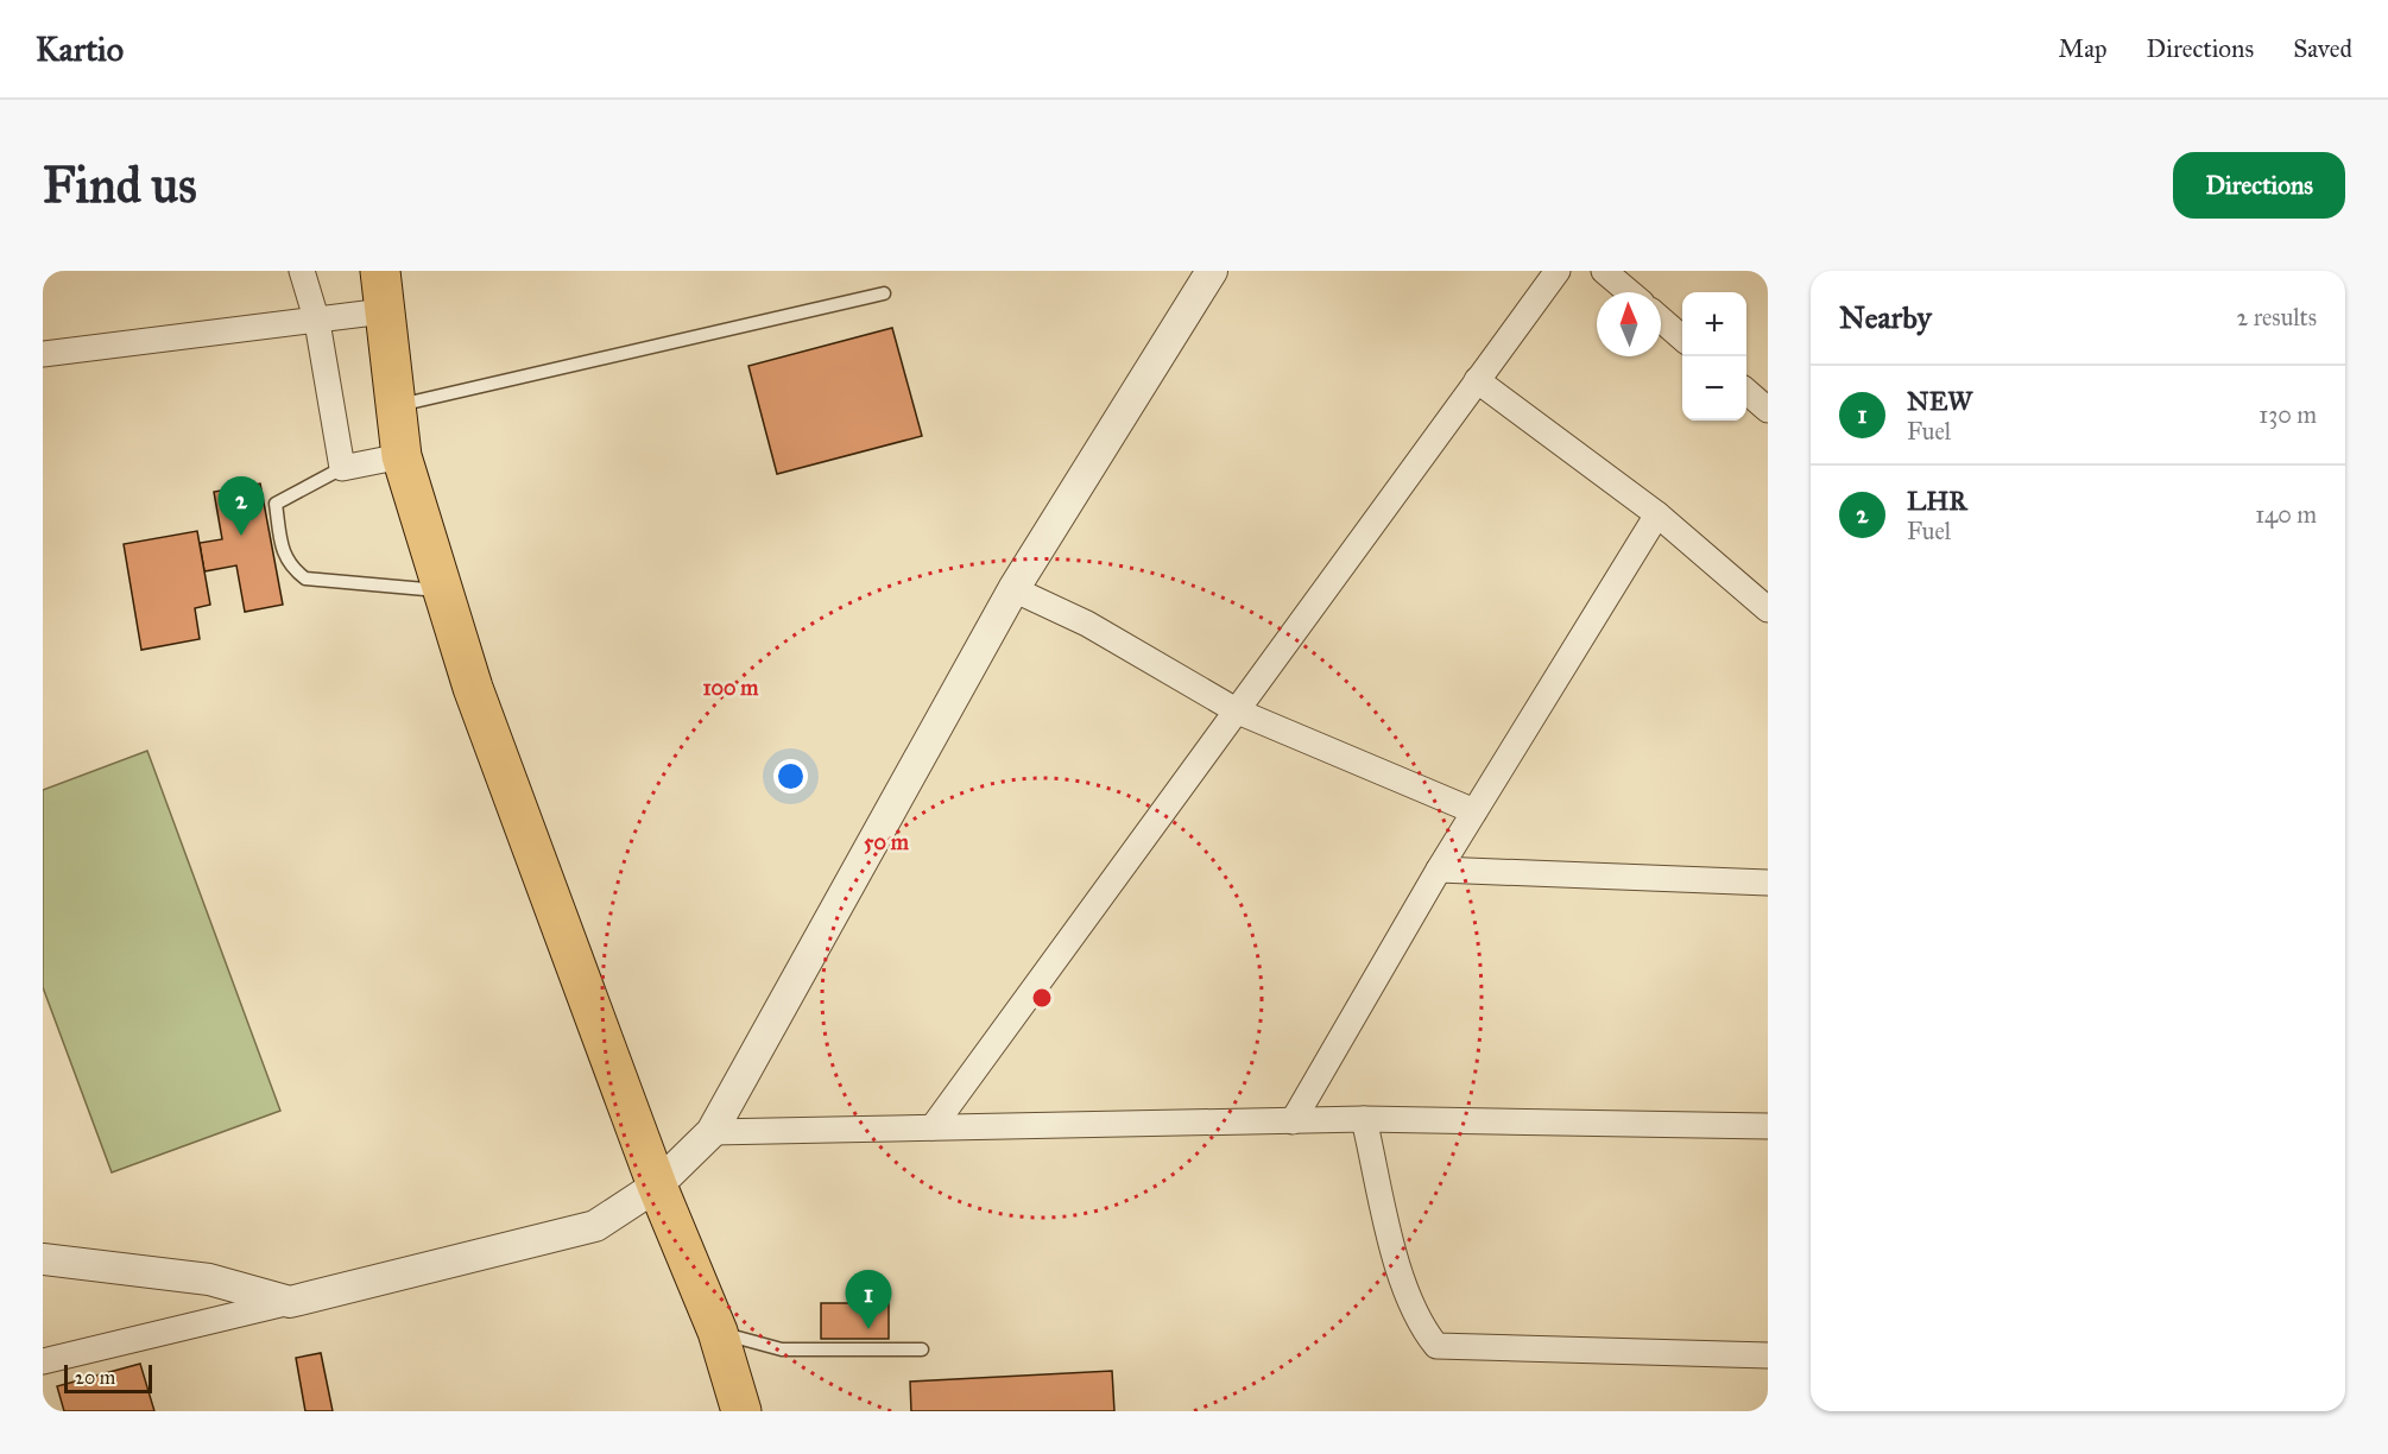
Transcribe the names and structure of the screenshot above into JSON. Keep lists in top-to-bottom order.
{
  "scale_bar": "20 m",
  "north": "top",
  "page": {
    "header": "Kartio",
    "nav": ["Map", "Directions", "Saved"],
    "buttons": "Directions",
    "title": "Find us",
    "heading": ["Nearby", "2 results"],
    "map_buttons": ["+", "−"],
    "list": [
      {
        "mark": "1",
        "name": "NEW",
        "note": "Fuel",
        "value": "130 m"
      },
      {
        "mark": "2",
        "name": "LHR",
        "note": "Fuel",
        "value": "140 m"
      }
    ],
    "pins": ["2", "1"],
    "scale": "20 m"
  },
  "rings": ["100 m", "50 m"]
}
